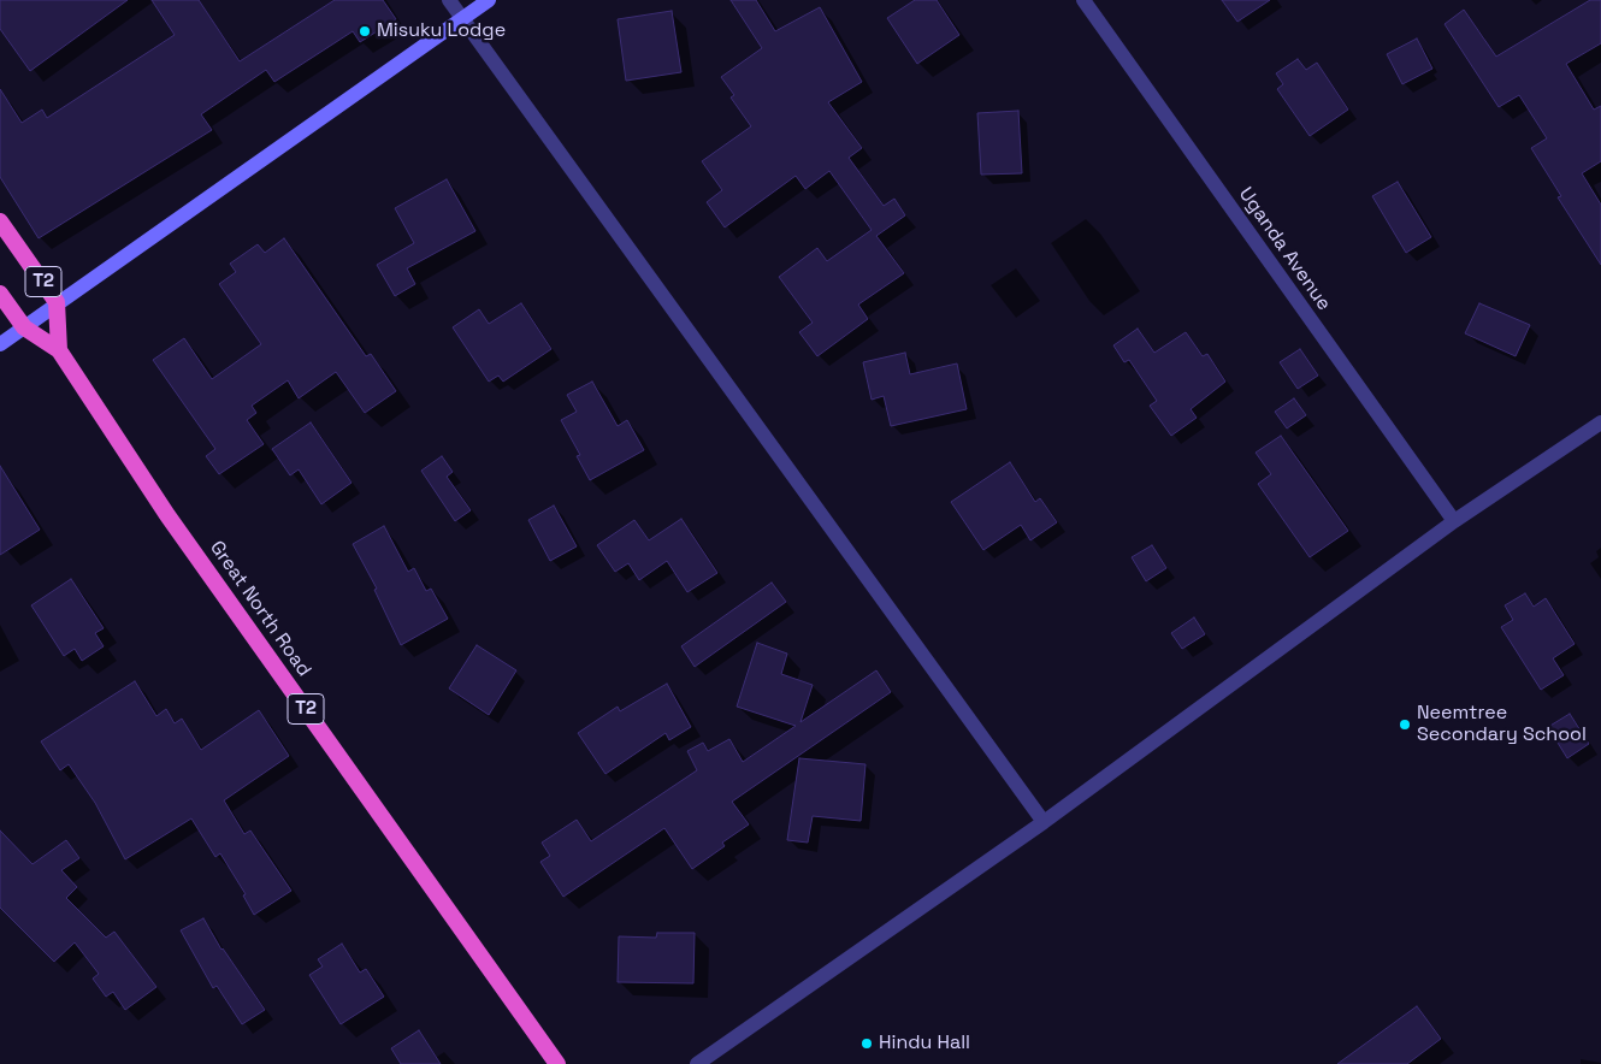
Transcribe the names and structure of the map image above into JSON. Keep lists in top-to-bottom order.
{
  "streets": {
    "highway": ["T2", "Great North Road"],
    "street": ["Uganda Avenue"]
  },
  "crossings": [
    ["T2", "Great North Road"]
  ],
  "places": ["Misuku Lodge", "Neemtree Secondary School", "Hindu Hall"]
}
